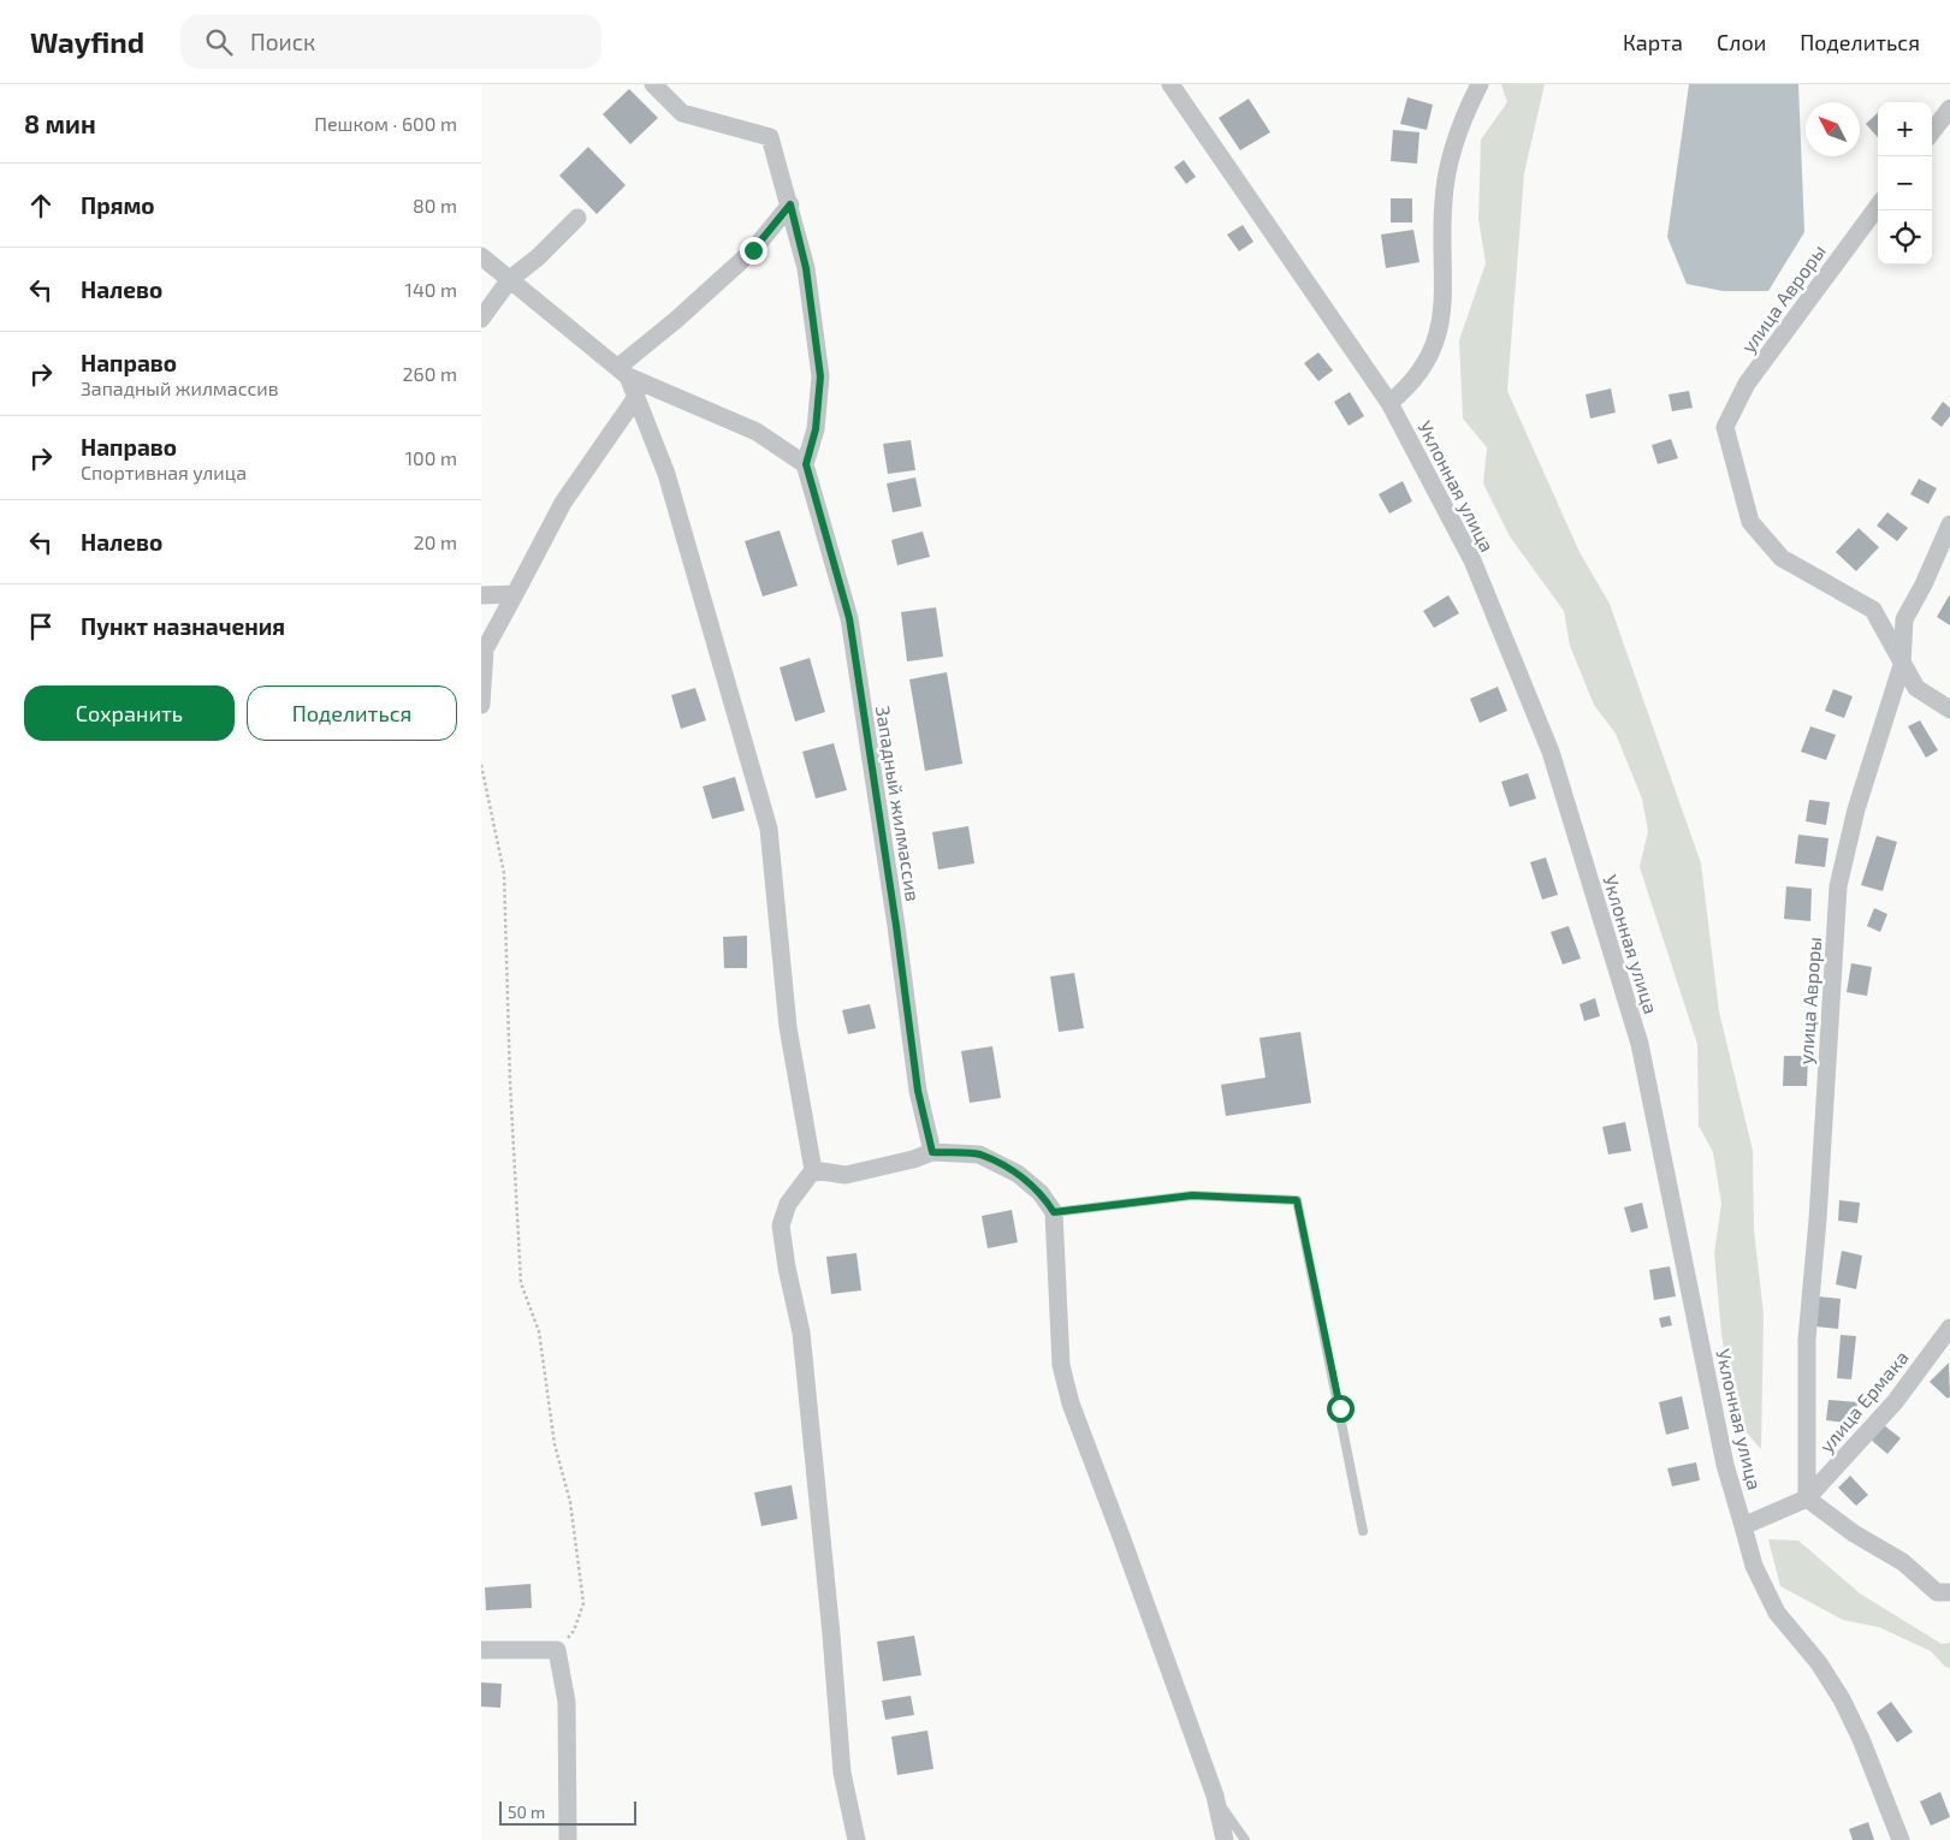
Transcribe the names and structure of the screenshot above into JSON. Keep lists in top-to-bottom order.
{
  "streets": {
    "street": [
      "улица Авроры",
      "Уклонная улица",
      "Западный жилмассив",
      "улица Ермака"
    ]
  },
  "crossings": [
    ["улица Авроры", "Уклонная улица"],
    ["улица Авроры", "улица Ермака"],
    ["Уклонная улица", "улица Ермака"]
  ],
  "scale_bar": "50 m",
  "north": "top left",
  "page": {
    "header": "Wayfind",
    "search": "Поиск",
    "nav": ["Карта", "Слои", "Поделиться"],
    "heading": ["8 мин", "Пешком · 600 m"],
    "map_buttons": ["+", "−"],
    "list": [
      ["Прямо", "80 m"],
      ["Налево", "140 m"],
      ["Направо", "Западный жилмассив", "260 m"],
      ["Направо", "Спортивная улица", "100 m"],
      ["Налево", "20 m"],
      "Пункт назначения"
    ],
    "buttons": ["Сохранить", "Поделиться"],
    "scale": "50 m"
  }
}
